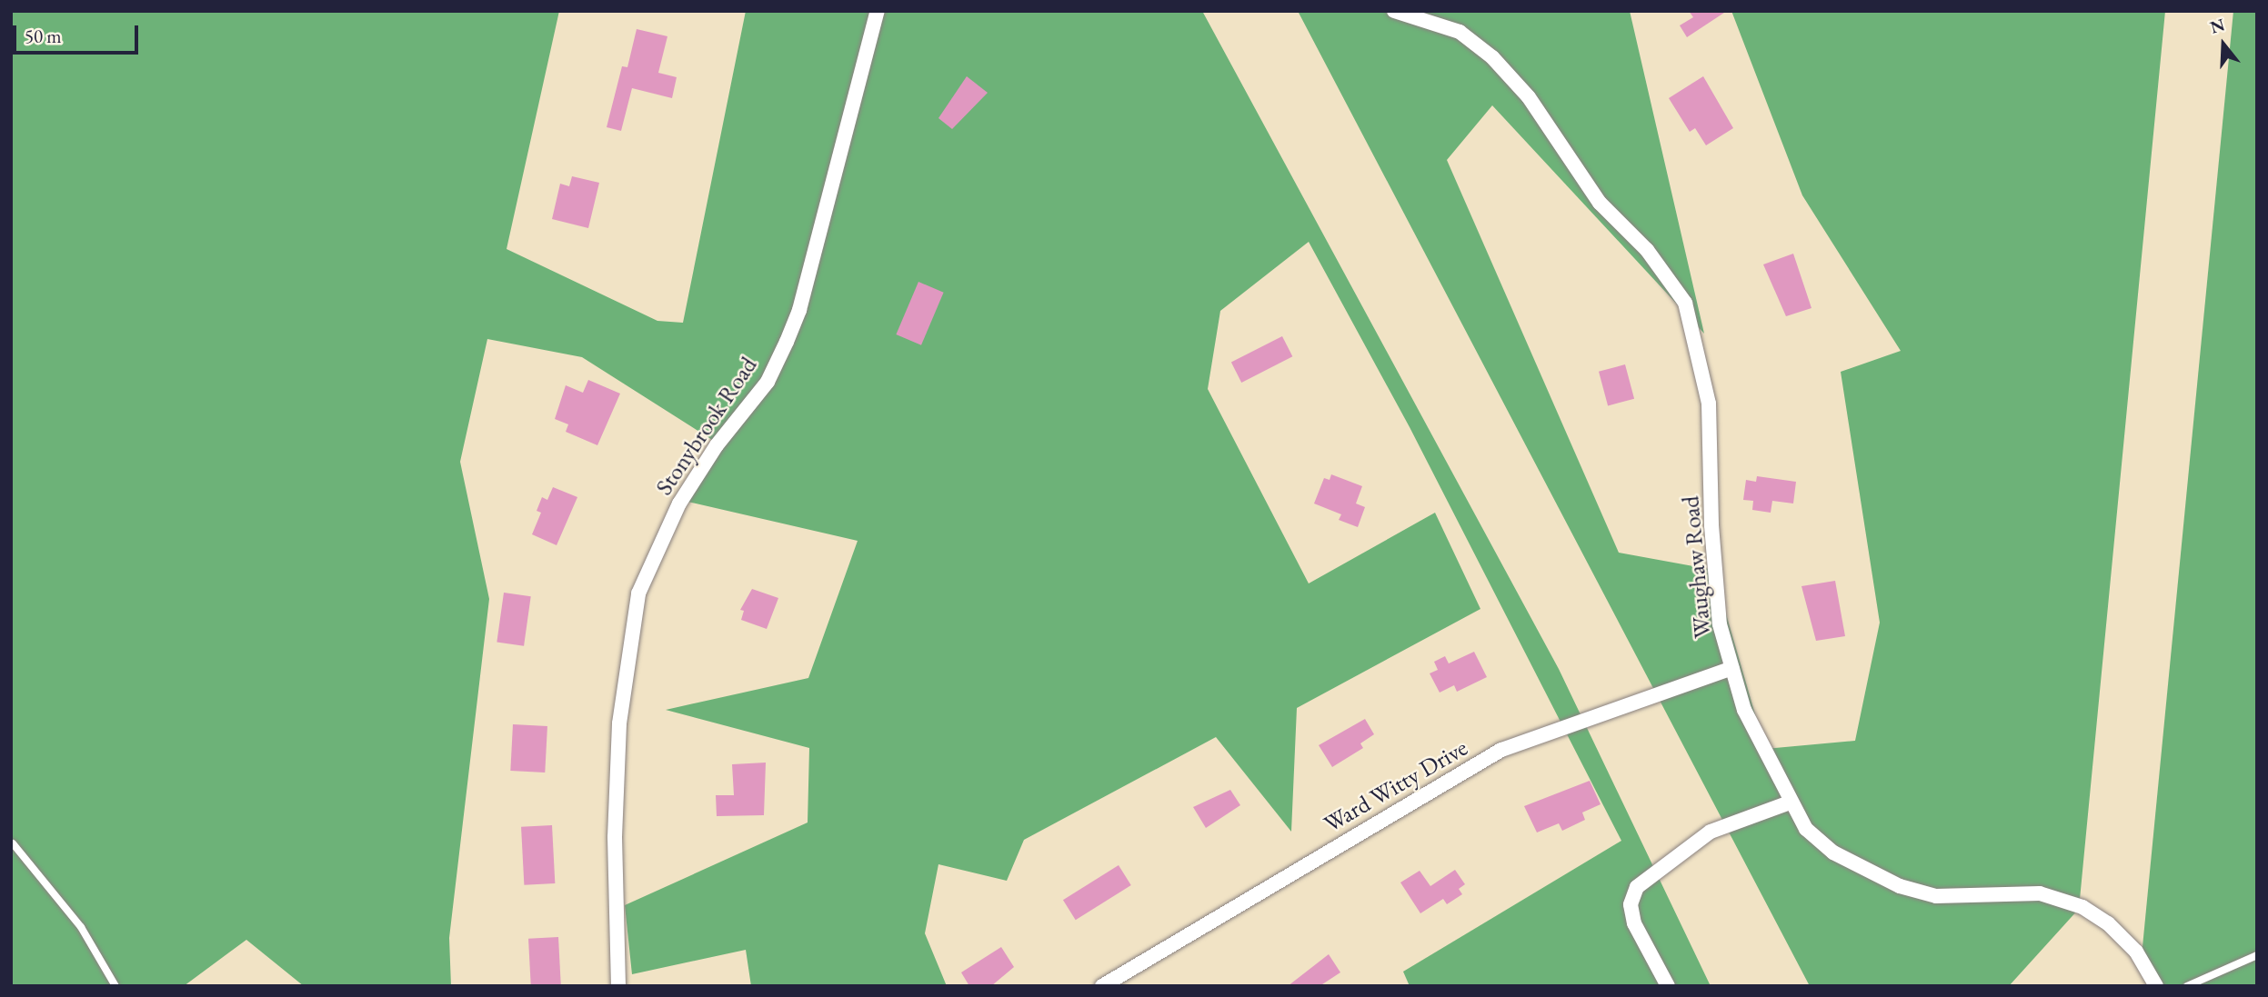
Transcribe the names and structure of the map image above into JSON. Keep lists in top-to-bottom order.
{
  "streets": {
    "street": ["Stonybrook Road", "Waughaw Road", "Ward Witty Drive"]
  },
  "crossings": [
    ["Waughaw Road", "Ward Witty Drive"]
  ],
  "scale_bar": "50 m",
  "north": "top"
}
